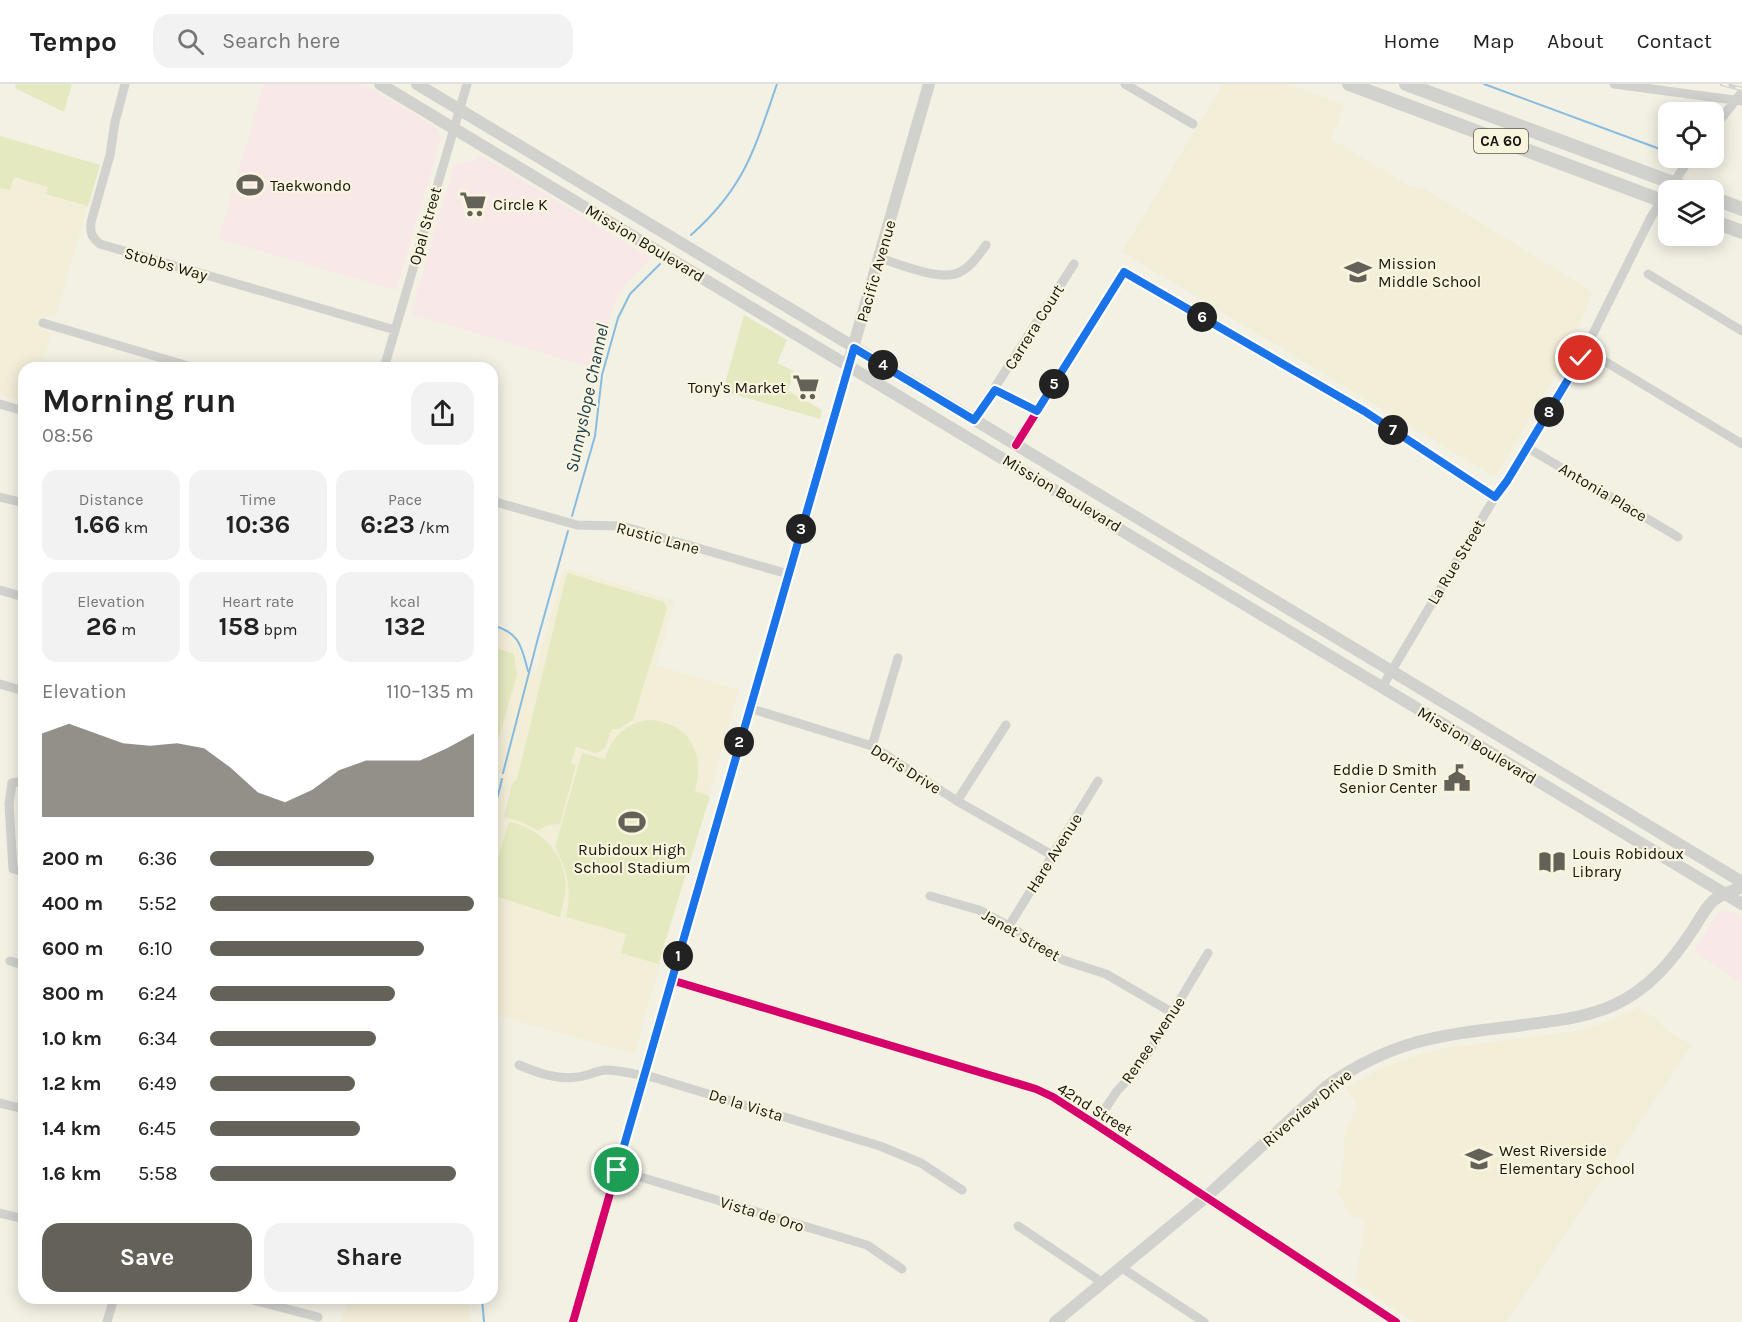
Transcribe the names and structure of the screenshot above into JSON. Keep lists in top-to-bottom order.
{
  "streets": {
    "highway": ["CA 60"],
    "main road": ["Mission Boulevard", "Pacific Avenue", "Riverview Drive"],
    "street": [
      "Opal Street",
      "Stobbs Way",
      "Carrera Court",
      "Antonia Place",
      "Rustic Lane",
      "La Rue Street",
      "Doris Drive",
      "Hare Avenue",
      "Janet Street",
      "Renee Avenue",
      "De la Vista",
      "42nd Street",
      "Vista de Oro"
    ]
  },
  "crossings": [
    ["Opal Street", "Mission Boulevard"],
    ["Opal Street", "Stobbs Way"],
    ["Mission Boulevard", "Pacific Avenue"],
    ["Mission Boulevard", "Carrera Court"],
    ["Mission Boulevard", "La Rue Street"],
    ["Mission Boulevard", "Riverview Drive"],
    ["Pacific Avenue", "Rustic Lane"],
    ["Pacific Avenue", "Doris Drive"],
    ["Pacific Avenue", "De la Vista"],
    ["Pacific Avenue", "42nd Street"],
    ["Pacific Avenue", "Vista de Oro"],
    ["Antonia Place", "La Rue Street"],
    ["Doris Drive", "Hare Avenue"],
    ["Hare Avenue", "Janet Street"],
    ["Janet Street", "Renee Avenue"],
    ["Renee Avenue", "42nd Street"],
    ["Riverview Drive", "42nd Street"]
  ],
  "water": ["Sunnyslope Channel"],
  "places": {
    "sports": ["Taekwondo", "Rubidoux High School Stadium"],
    "supermarket": ["Circle K", "Tony's Market"],
    "school or university": ["Mission Middle School", "West Riverside Elementary School"],
    "public building": ["Eddie D Smith Senior Center"],
    "library": ["Louis Robidoux Library"]
  },
  "page": {
    "header": "Tempo",
    "search": "Search here",
    "nav": [
      "Home",
      "Map",
      "About",
      "Contact"
    ],
    "pins": [
      "6",
      "4",
      "5",
      "8",
      "7",
      "3",
      "2",
      "1"
    ],
    "heading": ["Morning run", "08:56"],
    "stats": [
      ["Distance", "1.66 km"],
      ["Time", "10:36"],
      ["Pace", "6:23 /km"],
      ["Elevation", "26 m"],
      ["Heart rate", "158 bpm"],
      ["kcal", "132"]
    ],
    "chart": ["Elevation", "110–135 m"],
    "list": [
      {
        "name": "200 m",
        "note": "6:36"
      },
      {
        "name": "400 m",
        "note": "5:52"
      },
      {
        "name": "600 m",
        "note": "6:10"
      },
      {
        "name": "800 m",
        "note": "6:24"
      },
      {
        "name": "1.0 km",
        "note": "6:34"
      },
      {
        "name": "1.2 km",
        "note": "6:49"
      },
      {
        "name": "1.4 km",
        "note": "6:45"
      },
      {
        "name": "1.6 km",
        "note": "5:58"
      }
    ],
    "buttons": ["Save", "Share"]
  }
}
